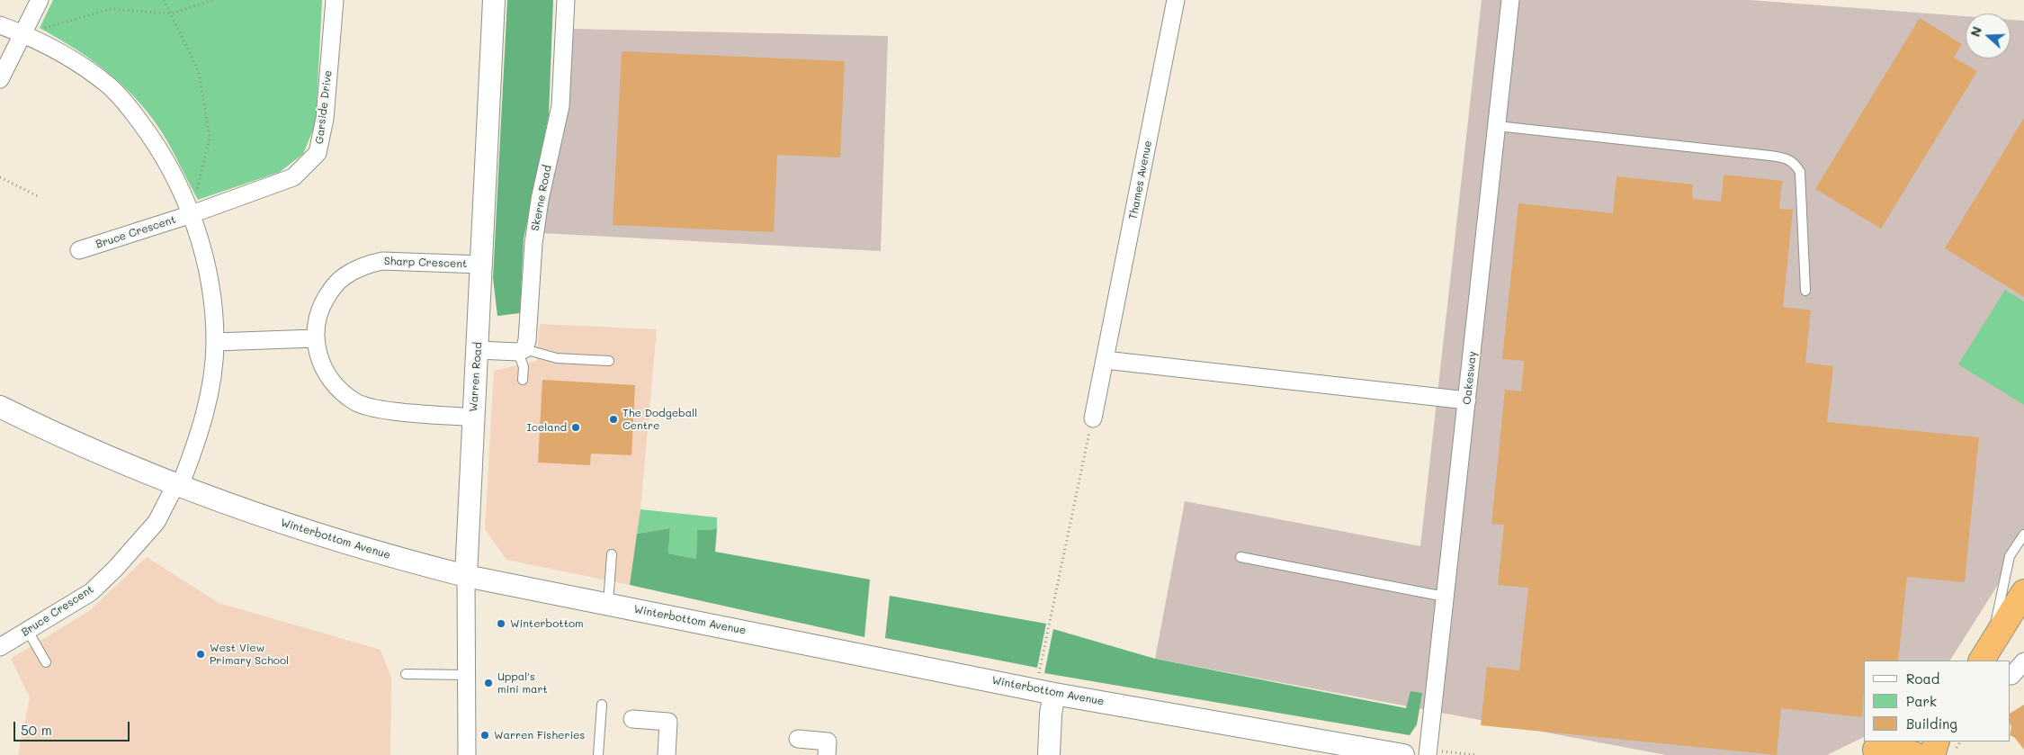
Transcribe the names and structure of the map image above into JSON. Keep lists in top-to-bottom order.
{
  "streets": {
    "street": [
      "Garside Drive",
      "Thames Avenue",
      "Skerne Road",
      "Bruce Crescent",
      "Sharp Crescent",
      "Warren Road",
      "Oakesway",
      "Winterbottom Avenue"
    ]
  },
  "crossings": [
    ["Garside Drive", "Bruce Crescent"],
    ["Bruce Crescent", "Winterbottom Avenue"],
    ["Sharp Crescent", "Warren Road"],
    ["Warren Road", "Winterbottom Avenue"]
  ],
  "places": [
    "The Dodgeball Centre",
    "Iceland",
    "Winterbottom",
    "West View Primary School",
    "Uppal's mini mart",
    "Warren Fisheries"
  ],
  "legend": ["Road", "Park", "Building"],
  "scale_bar": "50 m",
  "north": "left"
}
